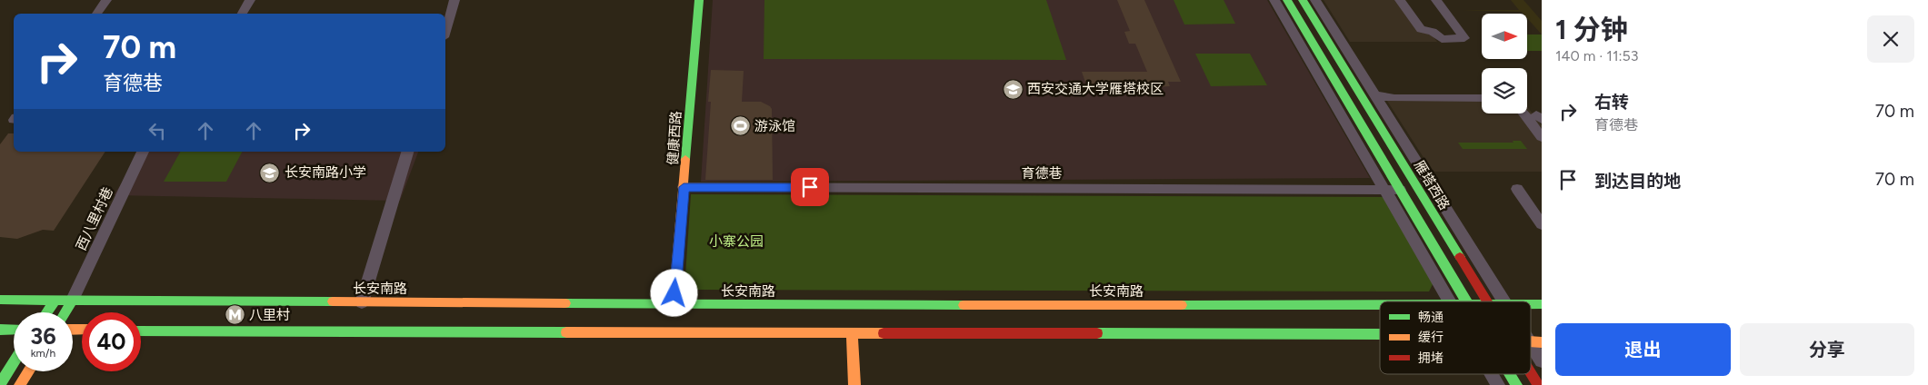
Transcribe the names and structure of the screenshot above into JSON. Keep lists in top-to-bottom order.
{
  "streets": {
    "main road": ["健康西路", "雁塔西路", "长安南路"],
    "street": ["育德巷", "西八里村巷"]
  },
  "crossings": [
    ["健康西路", "育德巷"],
    ["健康西路", "长安南路"],
    ["西八里村巷", "长安南路"]
  ],
  "parks": ["小寨公园"],
  "places": {
    "school or university": ["西安交通大学雁塔校区", "长安南路小学"],
    "sports": ["游泳馆"],
    "metro station": ["八里村"]
  },
  "legend": ["畅通", "缓行", "拥堵"],
  "north": "right",
  "page": {
    "heading": ["1 分钟", "140 m · 11:53"],
    "turn": ["70 m", "育德巷"],
    "list": [
      {
        "name": "右转",
        "note": "育德巷",
        "value": "70 m"
      },
      {
        "name": "到达目的地",
        "value": "70 m"
      }
    ],
    "speed": "36 km/h",
    "limit": "40",
    "buttons": ["退出", "分享"]
  }
}
